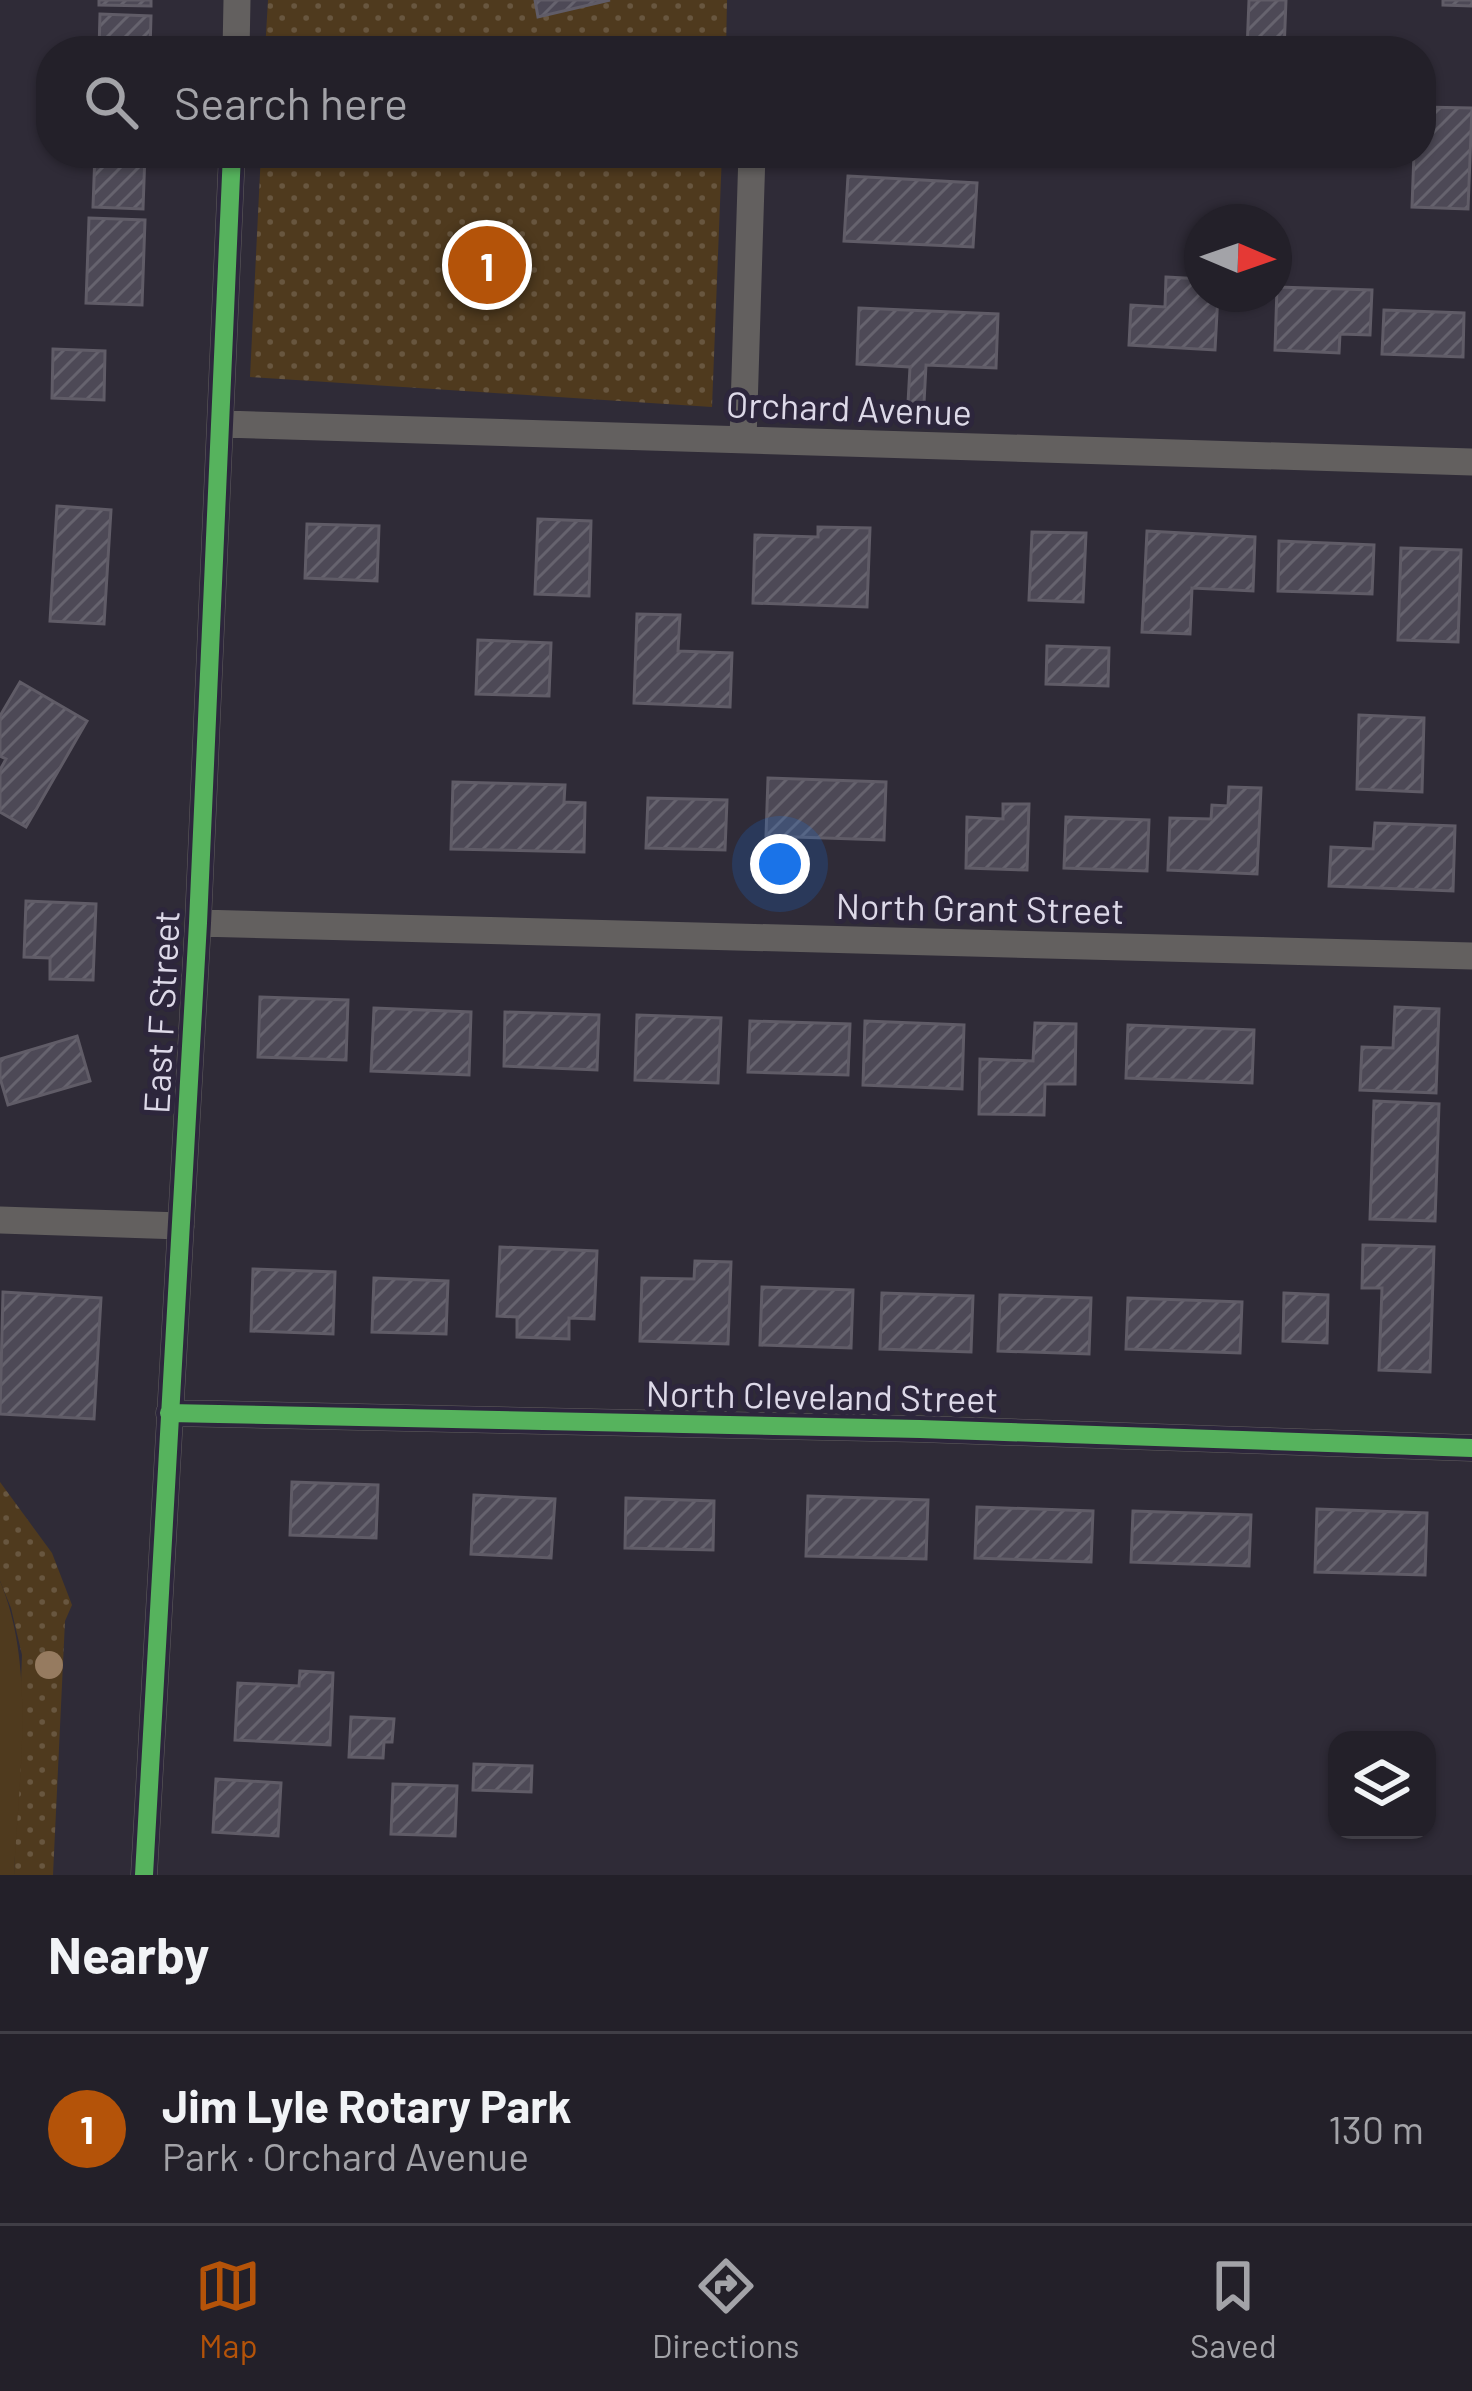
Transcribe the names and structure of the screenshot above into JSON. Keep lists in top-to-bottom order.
{
  "streets": {
    "street": [
      "Orchard Avenue",
      "North Grant Street",
      "East F Street",
      "North Cleveland Street"
    ]
  },
  "crossings": [
    ["Orchard Avenue", "East F Street"],
    ["North Grant Street", "East F Street"],
    ["East F Street", "North Cleveland Street"]
  ],
  "north": "right",
  "page": {
    "search": "Search here",
    "pins": "1",
    "heading": "Nearby",
    "list": [
      {
        "mark": "1",
        "name": "Jim Lyle Rotary Park",
        "note": "Park · Orchard Avenue",
        "value": "130 m"
      }
    ],
    "nav": ["Map", "Directions", "Saved"]
  }
}
